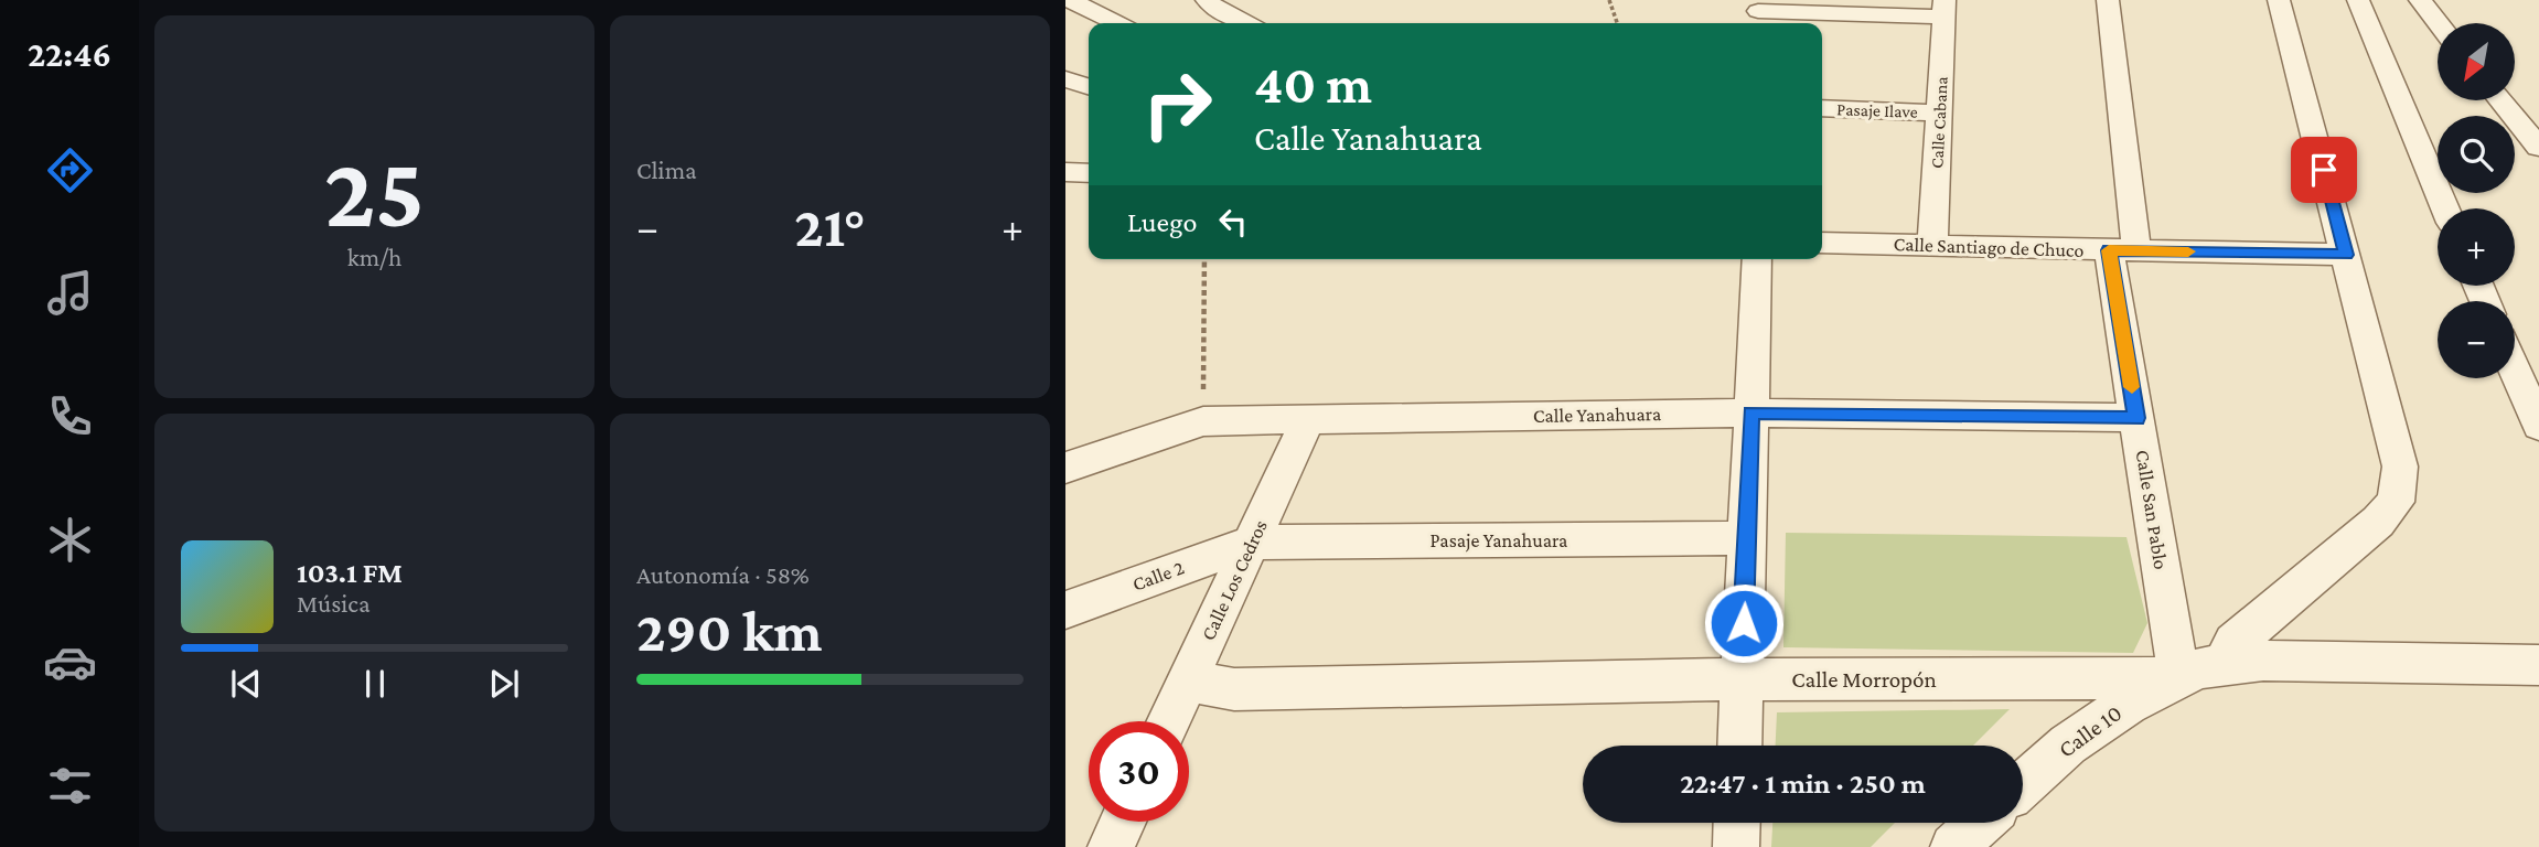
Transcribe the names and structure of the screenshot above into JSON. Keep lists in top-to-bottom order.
{
  "streets": {
    "street": [
      "Pasaje Ilave",
      "Calle Cabana",
      "Calle Santiago de Chuco",
      "Calle Yanahuara",
      "Calle San Pablo",
      "Pasaje Yanahuara",
      "Calle 2",
      "Calle Los Cedros",
      "Calle Morropón",
      "Calle 10"
    ]
  },
  "crossings": [
    ["Pasaje Ilave", "Calle Cabana"],
    ["Calle Cabana", "Calle Santiago de Chuco"],
    ["Calle Santiago de Chuco", "Calle San Pablo"],
    ["Calle Yanahuara", "Calle San Pablo"],
    ["Calle Yanahuara", "Calle Los Cedros"],
    ["Calle San Pablo", "Calle Morropón"],
    ["Calle San Pablo", "Calle 10"],
    ["Pasaje Yanahuara", "Calle 2"],
    ["Pasaje Yanahuara", "Calle Los Cedros"],
    ["Calle 2", "Calle Los Cedros"],
    ["Calle Los Cedros", "Calle Morropón"],
    ["Calle Morropón", "Calle 10"]
  ],
  "north": "bottom left",
  "page": {
    "tabs": "22:46",
    "tile": [
      ["25", "km/h"],
      "Clima",
      ["Autonomía · 58%", "290 km"]
    ],
    "map_buttons": ["+", "−"],
    "turn": ["40 m", "Calle Yanahuara"],
    "then": "Luego",
    "heat": ["−", "21°", "+"],
    "song": ["103.1 FM", "Música"],
    "limit": "30",
    "trip": "22:47 · 1 min · 250 m"
  }
}
